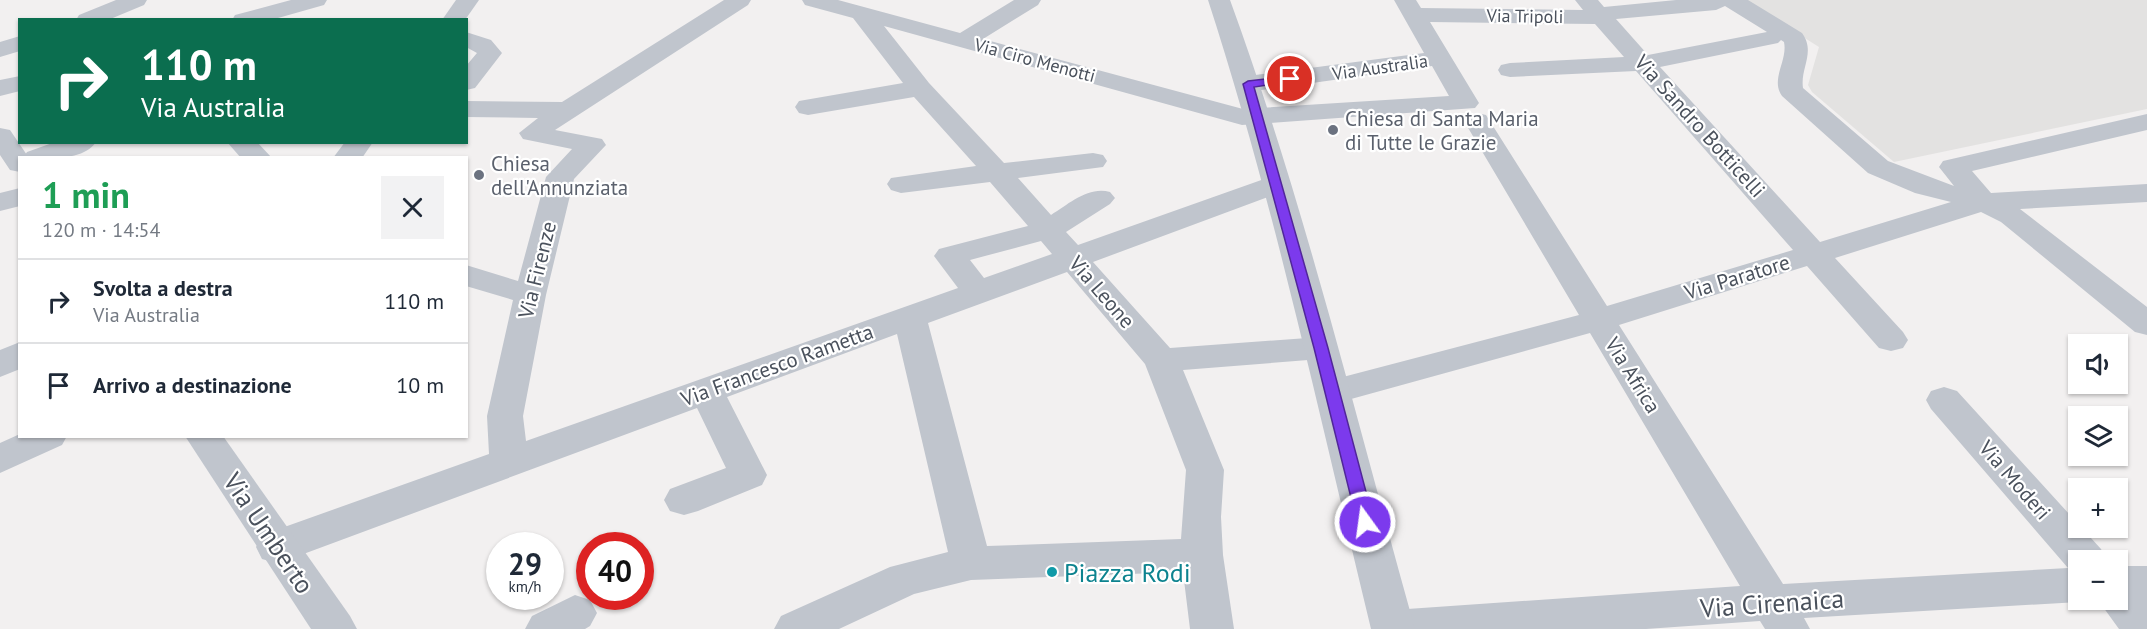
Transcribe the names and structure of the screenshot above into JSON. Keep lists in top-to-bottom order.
{
  "streets": {
    "street": [
      "Via Tripoli",
      "Via Ciro Menotti",
      "Via Australia",
      "Via Sandro Botticelli",
      "Via Firenze",
      "Via Paratore",
      "Via Leone",
      "Via Francesco Rametta",
      "Via Africa",
      "Via Moderi",
      "Via Umberto",
      "Via Cirenaica"
    ]
  },
  "crossings": [
    ["Via Tripoli", "Via Sandro Botticelli"],
    ["Via Tripoli", "Via Africa"],
    ["Via Ciro Menotti", "Via Leone"],
    ["Via Ciro Menotti", "Via Africa"],
    ["Via Australia", "Via Africa"],
    ["Via Sandro Botticelli", "Via Paratore"],
    ["Via Firenze", "Via Francesco Rametta"],
    ["Via Paratore", "Via Africa"],
    ["Via Leone", "Via Francesco Rametta"],
    ["Via Francesco Rametta", "Via Umberto"],
    ["Via Africa", "Via Cirenaica"]
  ],
  "places": ["Chiesa di Santa Maria di Tutte le Grazie", "Chiesa dell'Annunziata", "Piazza Rodi"],
  "page": {
    "turn": ["110 m", "Via Australia"],
    "heading": ["1 min", "120 m · 14:54"],
    "list": [
      {
        "name": "Svolta a destra",
        "note": "Via Australia",
        "value": "110 m"
      },
      {
        "name": "Arrivo a destinazione",
        "value": "10 m"
      }
    ],
    "map_buttons": ["+", "−"],
    "speed": "29 km/h",
    "limit": "40"
  }
}
